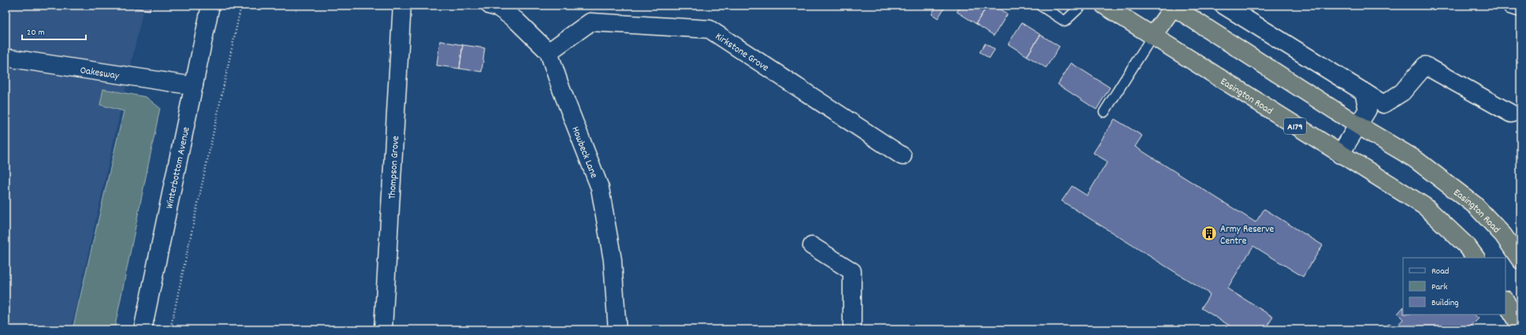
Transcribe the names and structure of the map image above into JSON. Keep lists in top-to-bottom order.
{
  "streets": {
    "highway": ["Easington Road", "A179"],
    "street": [
      "Kirkstone Grove",
      "Oakesway",
      "Howbeck Lane",
      "Thompson Grove",
      "Winterbottom Avenue"
    ]
  },
  "crossings": [
    ["Kirkstone Grove", "Howbeck Lane"],
    ["Oakesway", "Winterbottom Avenue"]
  ],
  "places": {
    "building": ["Army Reserve Centre"]
  },
  "legend": ["Road", "Park", "Building"],
  "scale_bar": "20 m"
}
